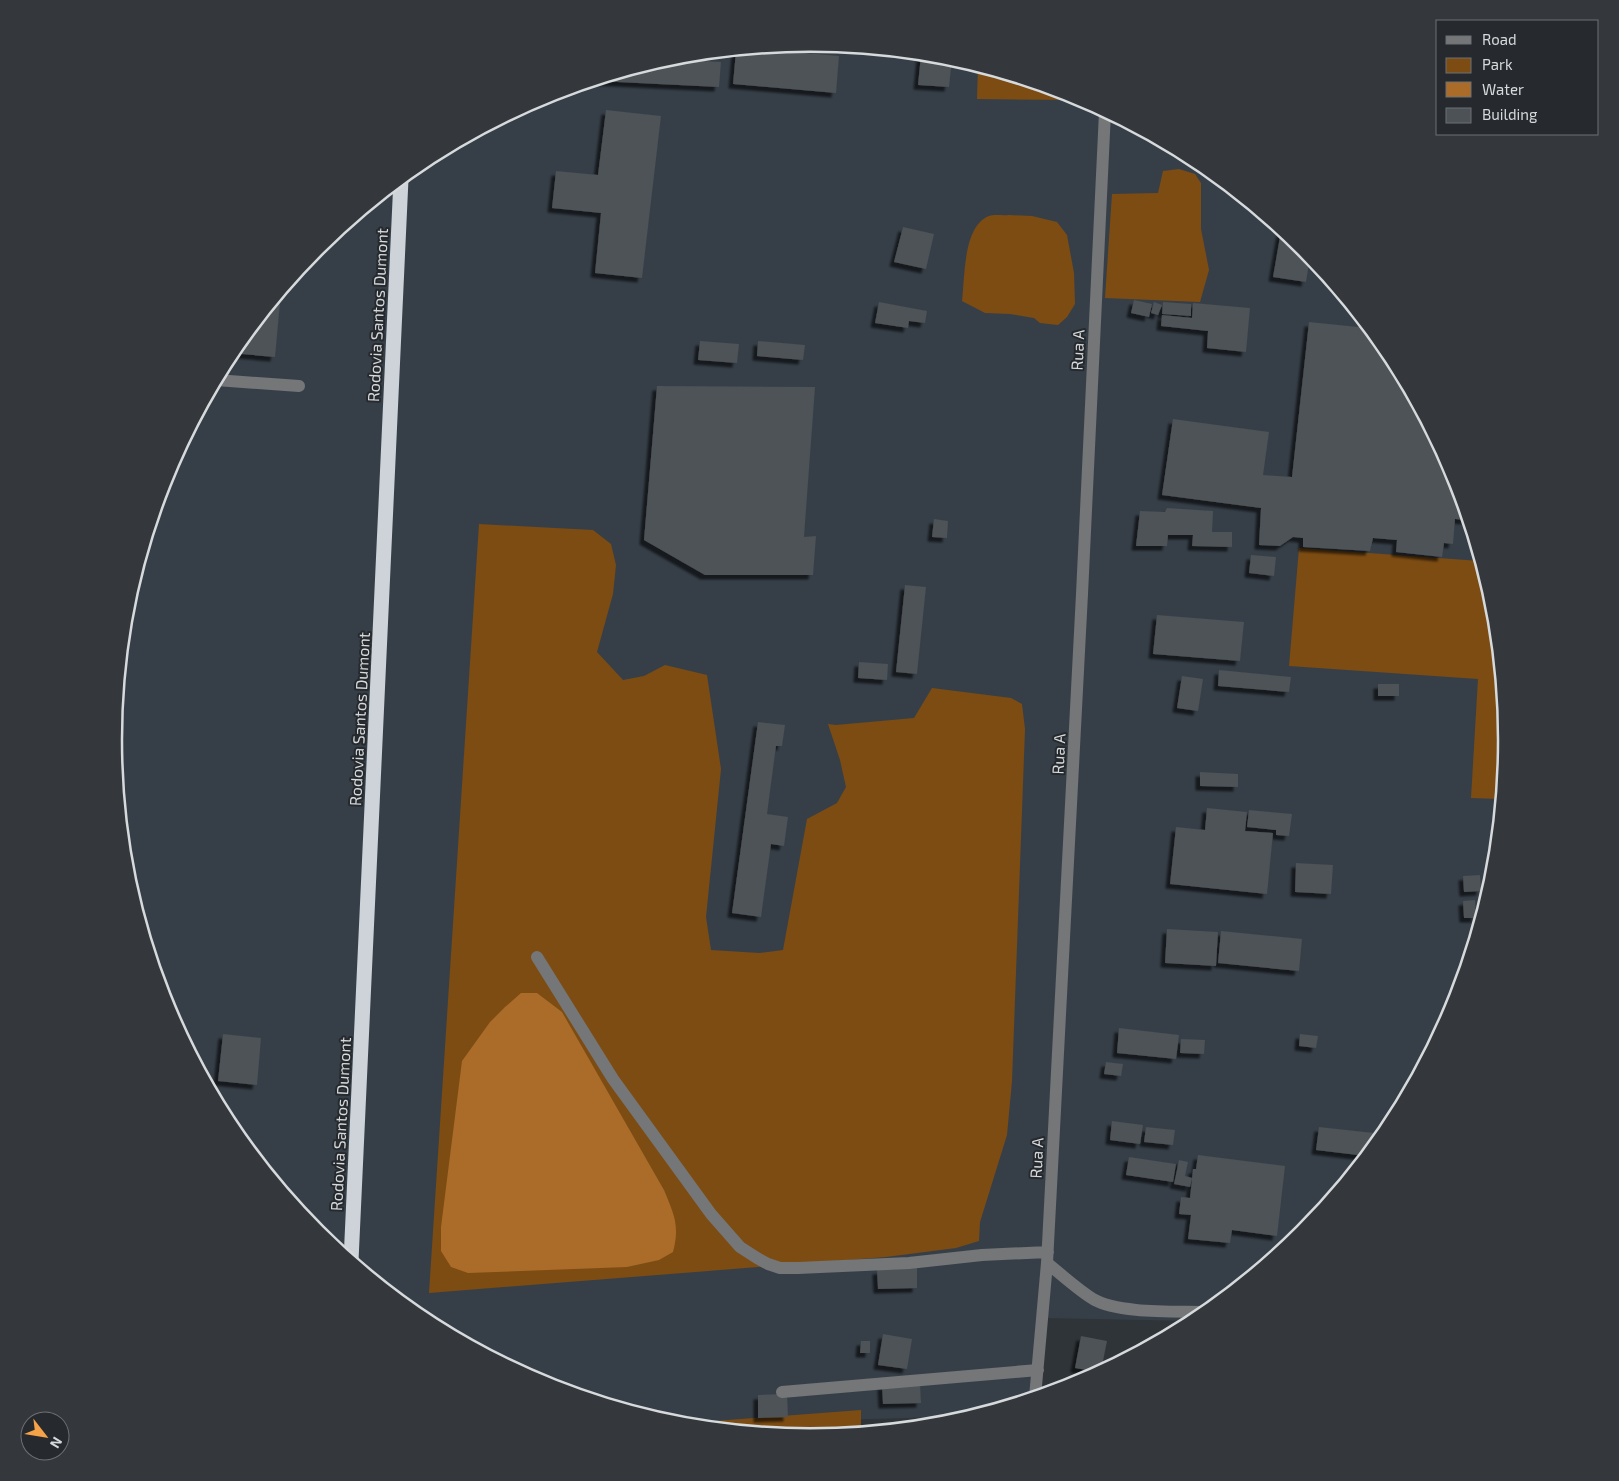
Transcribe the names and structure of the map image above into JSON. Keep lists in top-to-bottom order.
{
  "streets": {
    "highway": ["Rodovia Santos Dumont"],
    "street": ["Rua A"]
  },
  "legend": [
    "Road",
    "Park",
    "Water",
    "Building"
  ],
  "north": "bottom right"
}
